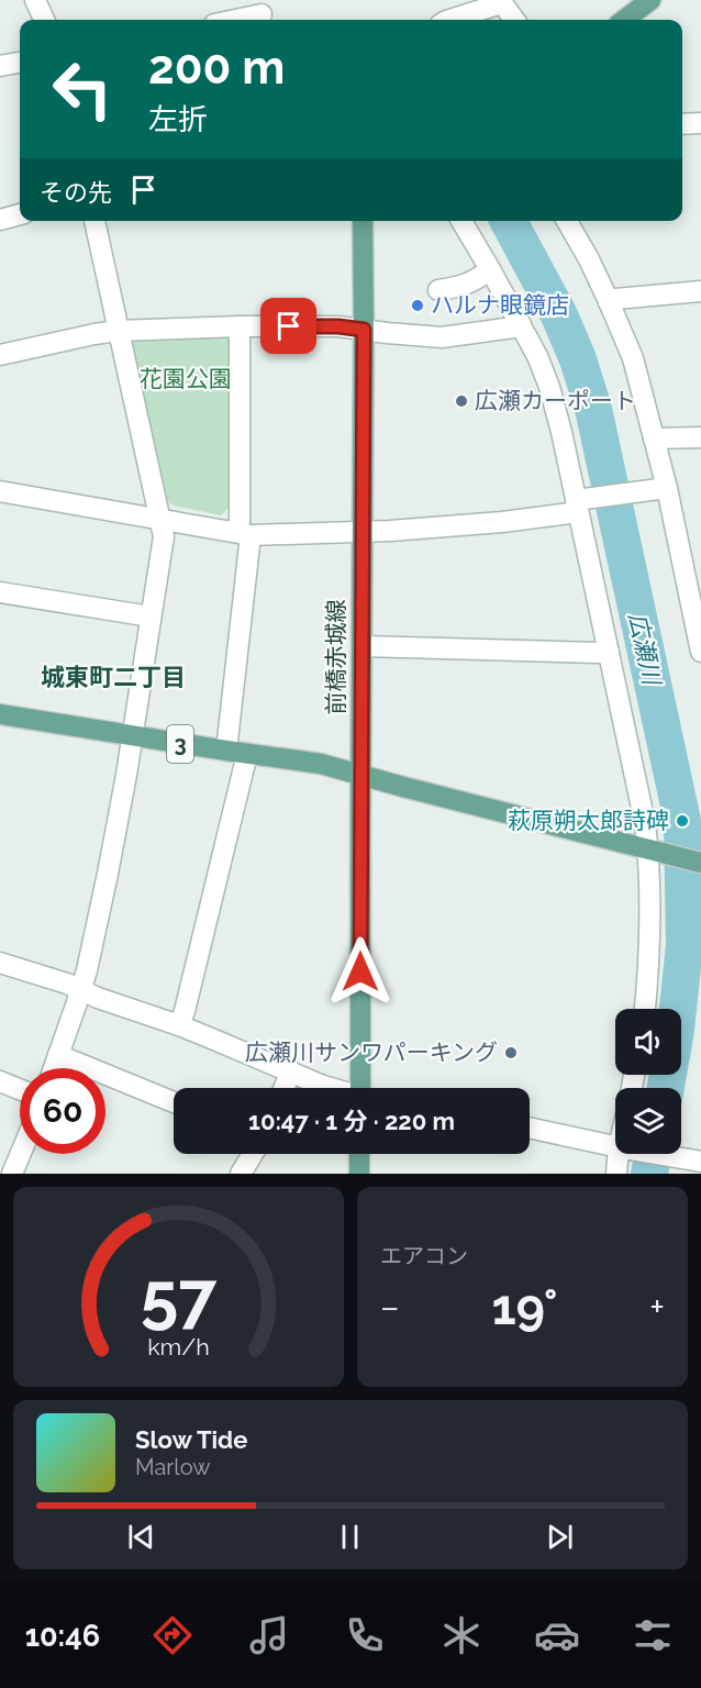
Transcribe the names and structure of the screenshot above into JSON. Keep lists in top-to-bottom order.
{
  "streets": {
    "main road": ["前橋赤城線", "3"]
  },
  "crossings": [
    ["前橋赤城線", "3"]
  ],
  "districts": ["城東町二丁目"],
  "water": ["広瀬川"],
  "parks": ["花園公園"],
  "places": [
    "ハルナ眼鏡店",
    "広瀬カーポート",
    "萩原朔太郎詩碑",
    "広瀬川サンワパーキング"
  ],
  "page": {
    "turn": ["200 m", "左折"],
    "then": "その先",
    "limit": "60",
    "trip": "10:47 · 1 分 · 220 m",
    "tile": "エアコン",
    "heat": ["−", "19°", "+"],
    "song": ["Slow Tide", "Marlow"],
    "tabs": "10:46",
    "gauge": ["57", "km/h"]
  }
}
